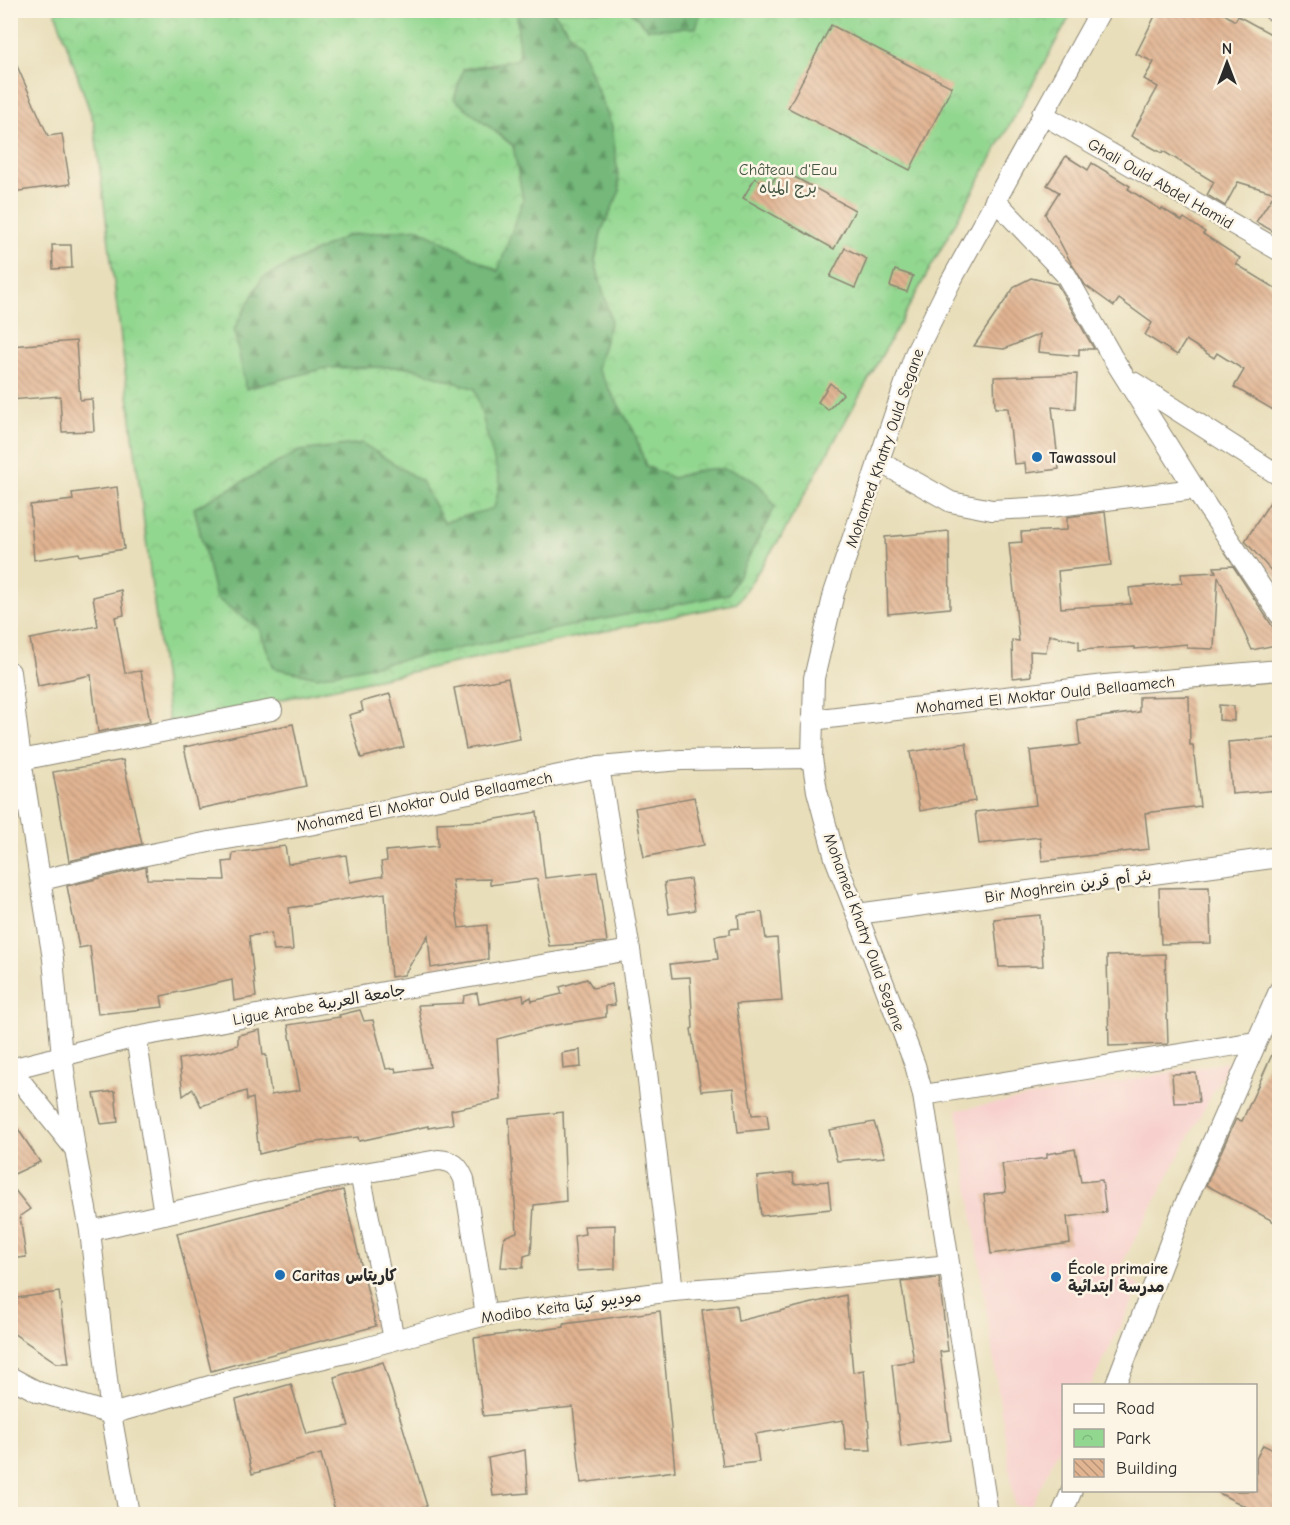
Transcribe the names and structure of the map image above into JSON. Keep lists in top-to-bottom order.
{
  "streets": {
    "street": [
      "Ghali Ould Abdel Hamid",
      "Mohamed Khatry Ould Segane",
      "Mohamed El Moktar Ould Bellaamech",
      "Bir Moghrein بئر أم قرين",
      "Ligue Arabe جامعة العربية",
      "Modibo Keita موديبو كيتا"
    ]
  },
  "crossings": [
    ["Ghali Ould Abdel Hamid", "Mohamed Khatry Ould Segane"],
    ["Mohamed Khatry Ould Segane", "Mohamed El Moktar Ould Bellaamech"],
    ["Mohamed Khatry Ould Segane", "Bir Moghrein بئر أم قرين"],
    ["Mohamed Khatry Ould Segane", "Modibo Keita موديبو كيتا"]
  ],
  "parks": ["Château d'Eau برج المياه"],
  "places": ["Tawassoul", "Caritas كاريتاس", "École primaire مدرسة ابتدائية"],
  "legend": ["Road", "Park", "Building"],
  "north": "top"
}
